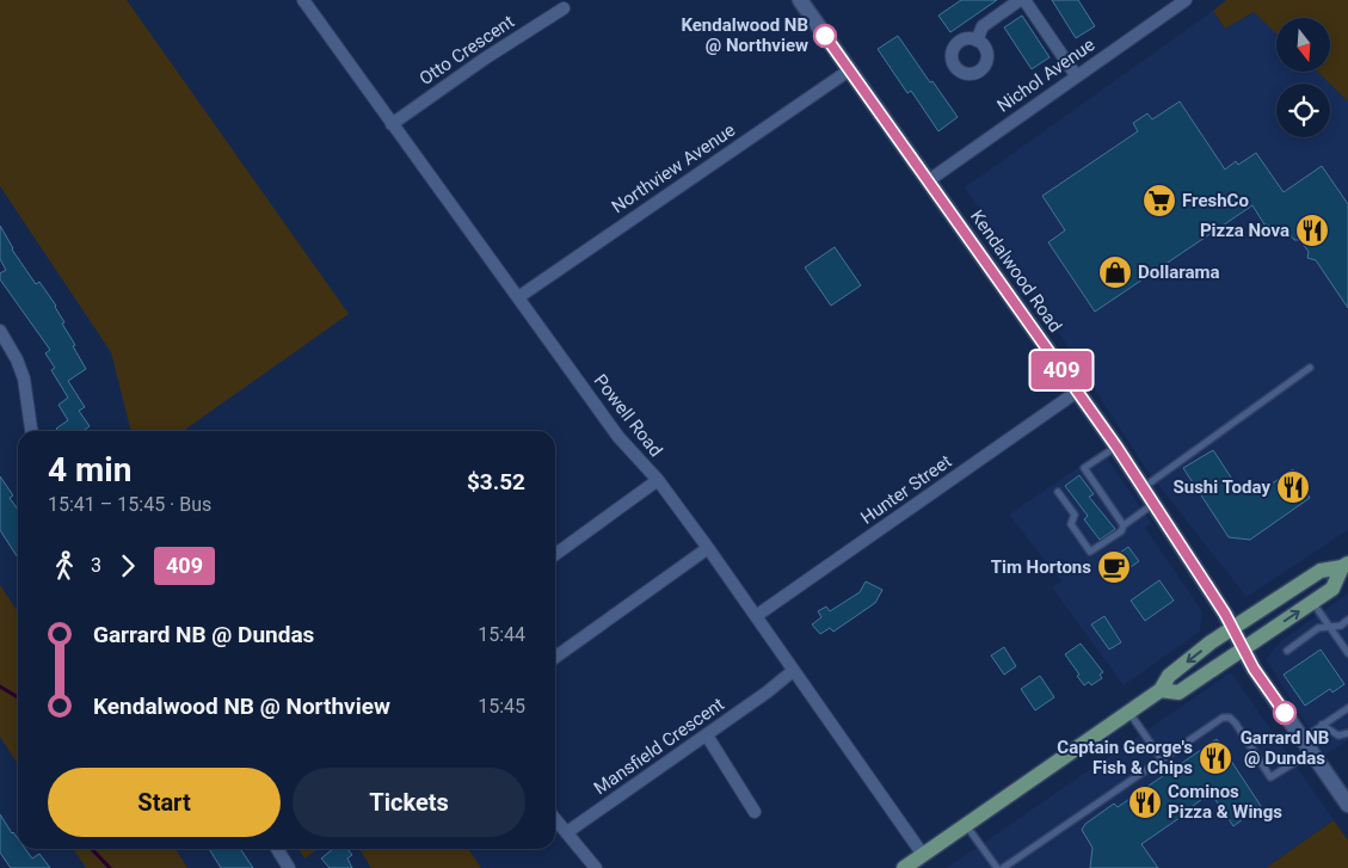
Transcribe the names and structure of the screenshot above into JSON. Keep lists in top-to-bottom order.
{
  "streets": {
    "street": [
      "Otto Crescent",
      "Nichol Avenue",
      "Northview Avenue",
      "Kendalwood Road",
      "Powell Road",
      "Hunter Street",
      "Mansfield Crescent"
    ]
  },
  "crossings": [
    ["Otto Crescent", "Powell Road"],
    ["Nichol Avenue", "Kendalwood Road"],
    ["Northview Avenue", "Kendalwood Road"],
    ["Northview Avenue", "Powell Road"],
    ["Kendalwood Road", "Hunter Street"],
    ["Powell Road", "Hunter Street"],
    ["Powell Road", "Mansfield Crescent"]
  ],
  "places": {
    "other": ["Kendalwood NB @ Northview", "Garrard NB @ Dundas"],
    "supermarket": ["FreshCo"],
    "restaurant": [
      "Pizza Nova",
      "Sushi Today",
      "Captain George's Fish & Chips",
      "Cominos Pizza & Wings"
    ],
    "shop": ["Dollarama"],
    "cafe": ["Tim Hortons"]
  },
  "lines": ["bus line 409"],
  "north": "bottom",
  "page": {
    "on_map": "409",
    "heading": ["4 min", "15:41 – 15:45 · Bus", "$3.52"],
    "legs": ["3", "409"],
    "list": [
      {
        "name": "Garrard NB @ Dundas",
        "value": "15:44"
      },
      {
        "name": "Kendalwood NB @ Northview",
        "value": "15:45"
      }
    ],
    "buttons": ["Start", "Tickets"]
  }
}
